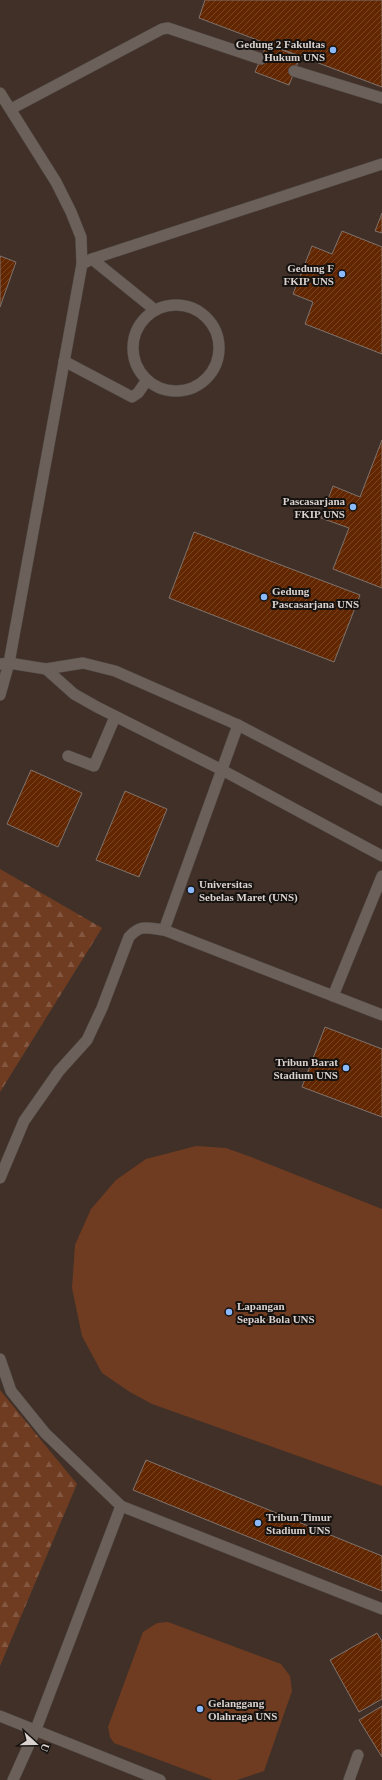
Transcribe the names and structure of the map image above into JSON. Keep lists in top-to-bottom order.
{
  "places": [
    "Gedung 2 Fakultas Hukum UNS",
    "Gedung F FKIP UNS",
    "Pascasarjana FKIP UNS",
    "Gedung Pascasarjana UNS",
    "Universitas Sebelas Maret (UNS)",
    "Tribun Barat Stadium UNS",
    "Lapangan Sepak Bola UNS",
    "Tribun Timur Stadium UNS",
    "Gelanggang Olahraga UNS"
  ],
  "north": "right"
}
